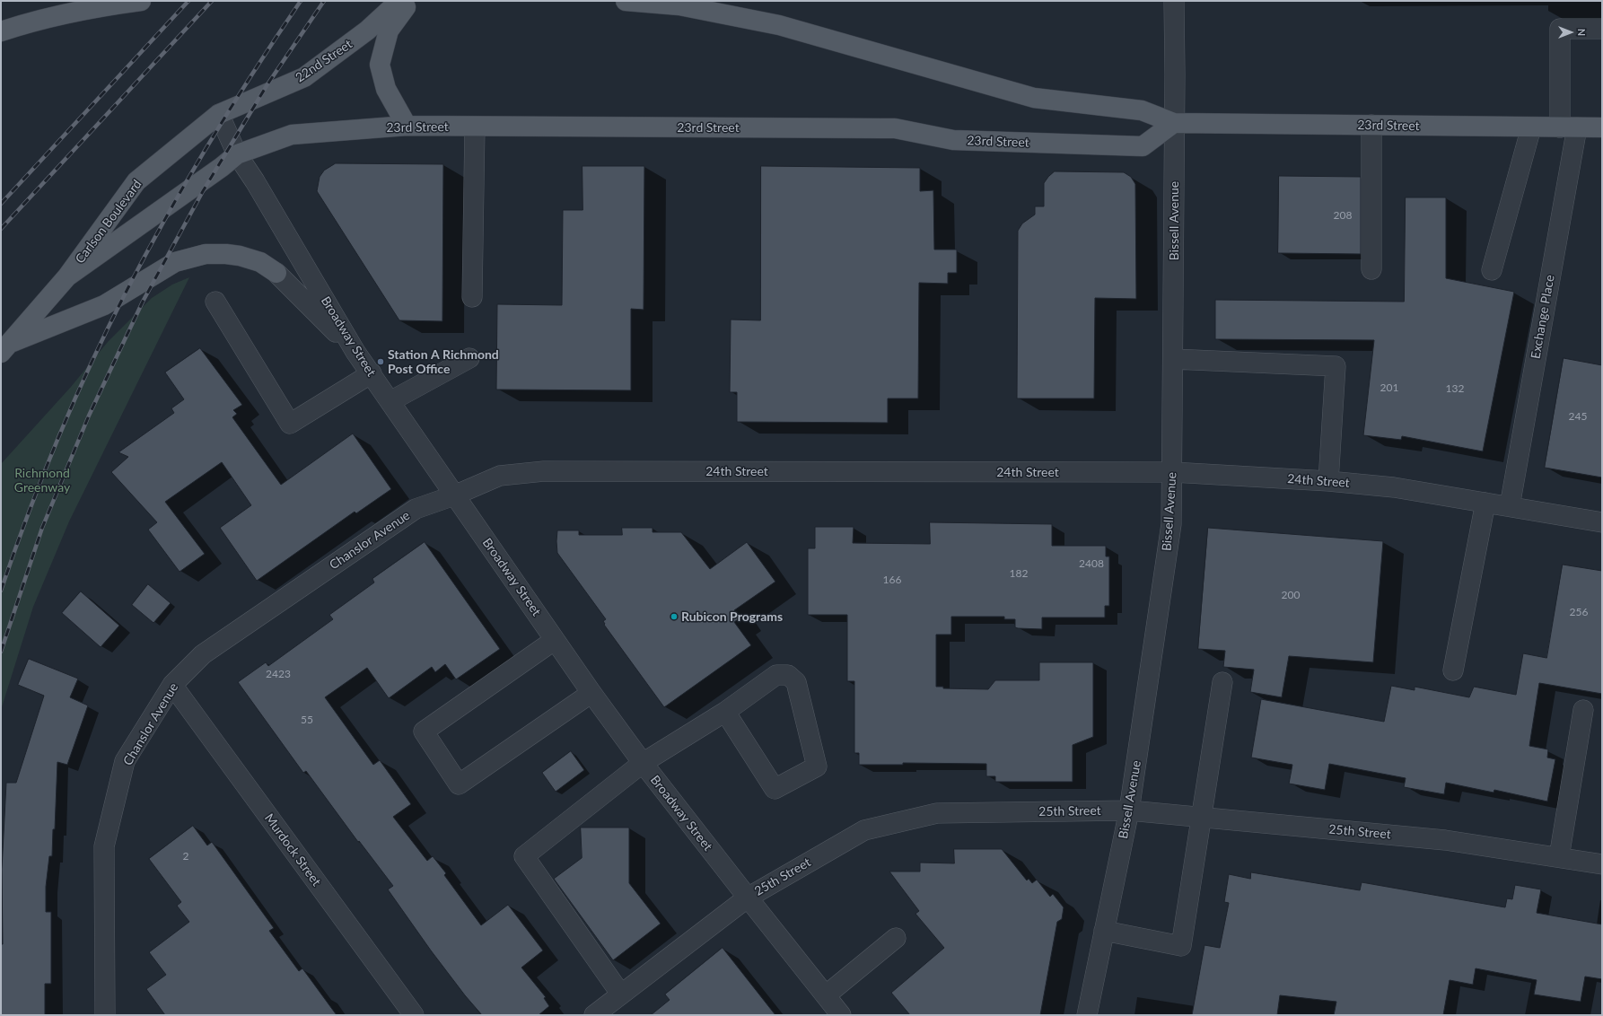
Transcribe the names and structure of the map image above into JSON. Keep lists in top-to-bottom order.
{
  "streets": {
    "main road": ["22nd Street", "23rd Street", "Carlson Boulevard"],
    "street": [
      "Bissell Avenue",
      "Exchange Place",
      "Broadway Street",
      "24th Street",
      "Chanslor Avenue",
      "25th Street",
      "Murdock Street"
    ]
  },
  "crossings": [
    ["22nd Street", "Carlson Boulevard"],
    ["22nd Street", "Broadway Street"],
    ["23rd Street", "Bissell Avenue"],
    ["23rd Street", "Carlson Boulevard"],
    ["23rd Street", "Exchange Place"],
    ["23rd Street", "Broadway Street"],
    ["Bissell Avenue", "24th Street"],
    ["Bissell Avenue", "25th Street"],
    ["Carlson Boulevard", "Broadway Street"],
    ["Exchange Place", "24th Street"],
    ["Broadway Street", "24th Street"],
    ["Broadway Street", "Chanslor Avenue"],
    ["Broadway Street", "25th Street"],
    ["24th Street", "Chanslor Avenue"],
    ["Chanslor Avenue", "Murdock Street"]
  ],
  "parks": ["Richmond Greenway"],
  "places": ["Station A Richmond Post Office", "Rubicon Programs"],
  "house_numbers": [
    "208",
    "201",
    "132",
    "245",
    "2408",
    "182",
    "166",
    "200",
    "256",
    "2423",
    "55",
    "2"
  ],
  "north": "right"
}
